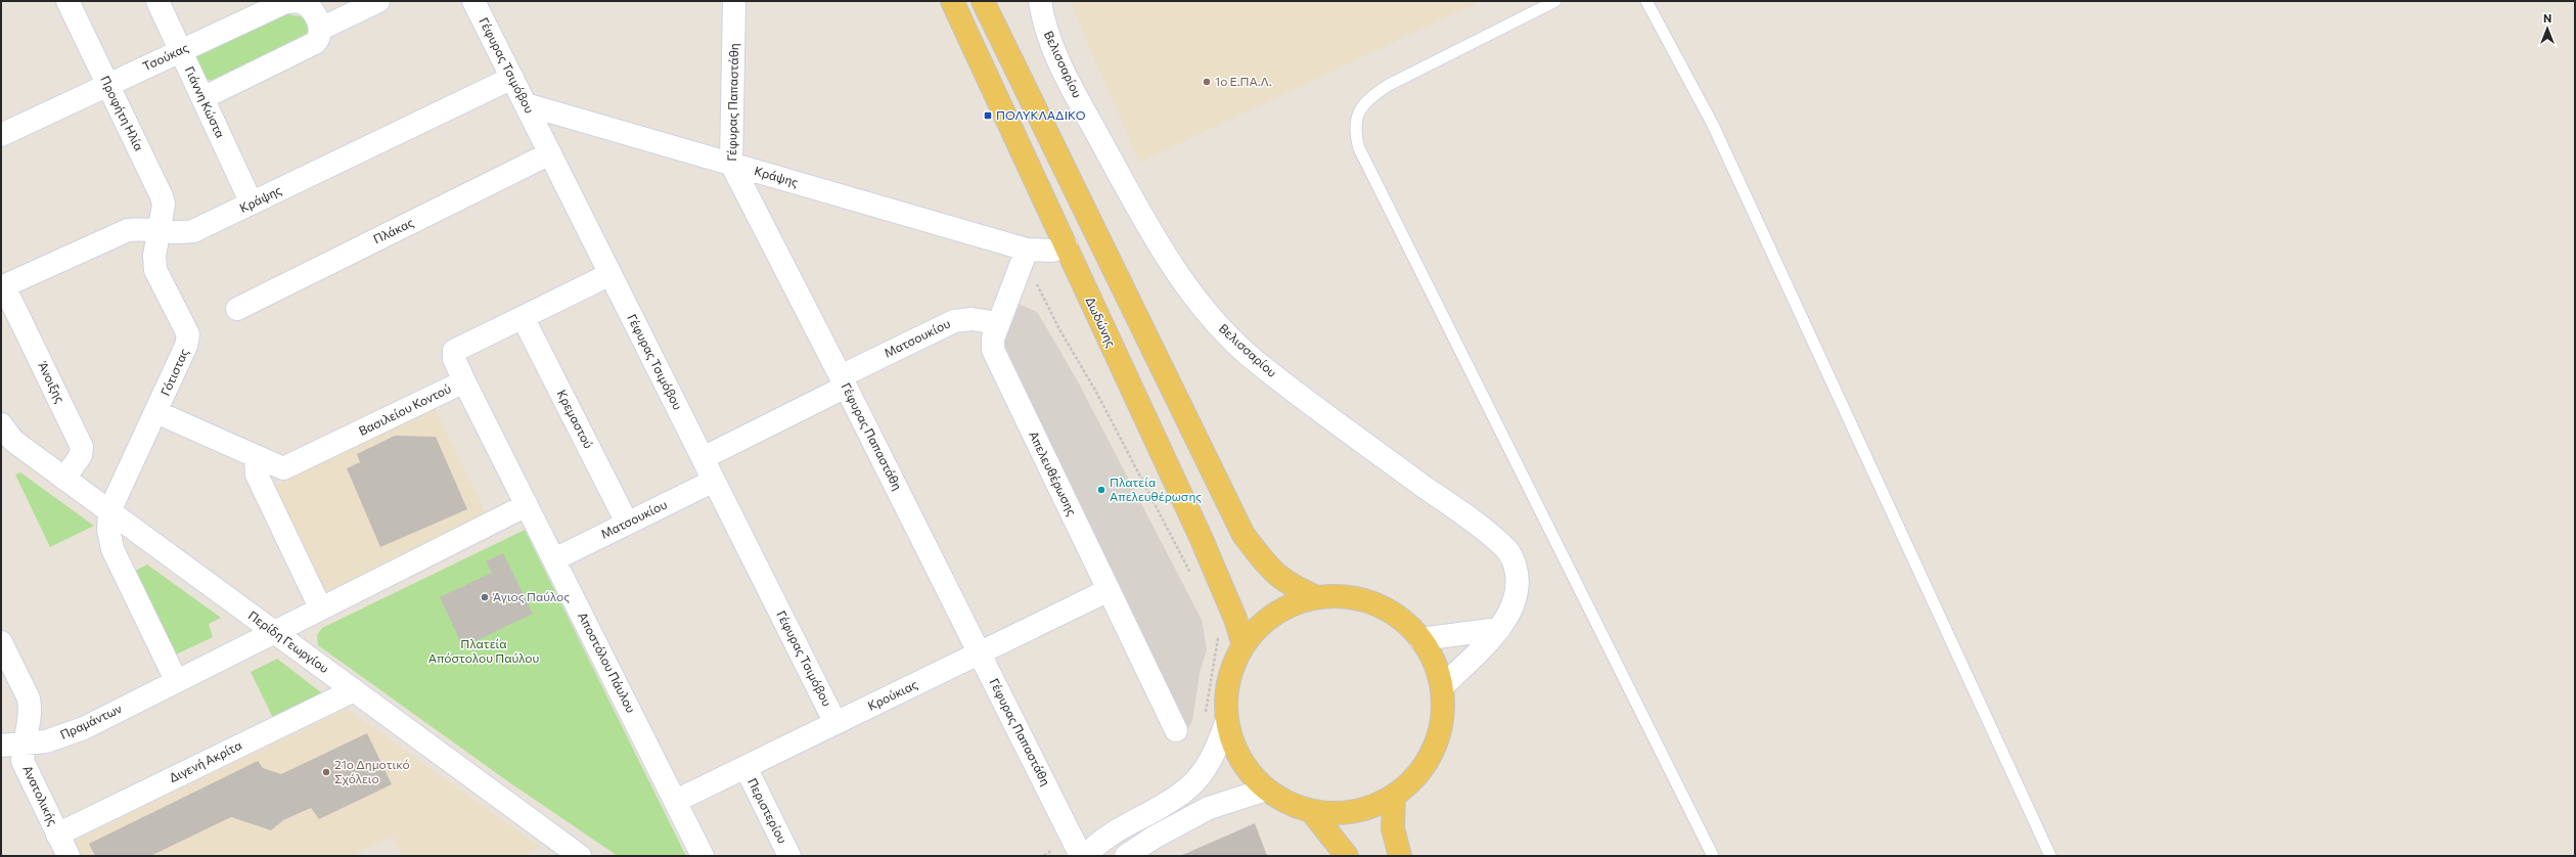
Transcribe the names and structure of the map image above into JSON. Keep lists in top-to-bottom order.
{
  "streets": {
    "main road": ["Δωδώνης"],
    "street": [
      "Τσούκας",
      "Βελισσαρίου",
      "Γέφυρας Τσιμόβου",
      "Γιάννη Κώστα",
      "Γέφυρας Παπαστάθη",
      "Προφήτη Ηλία",
      "Κράψης",
      "Πλάκας",
      "Ματσουκίου",
      "Γότιστας",
      "Άνοιξης",
      "Βασιλείου Κοντού",
      "Κρεμαστού",
      "Απελευθέρωσης",
      "Περίδη Γεωργίου",
      "Αποστόλου Πάυλου",
      "Κρούκιας",
      "Πραμάντων",
      "Διγενή Ακρίτα",
      "Ανατολικής",
      "Περιστερίου"
    ]
  },
  "crossings": [
    ["Τσούκας", "Γιάννη Κώστα"],
    ["Τσούκας", "Προφήτη Ηλία"],
    ["Γέφυρας Τσιμόβου", "Κράψης"],
    ["Γέφυρας Τσιμόβου", "Πλάκας"],
    ["Γέφυρας Τσιμόβου", "Ματσουκίου"],
    ["Γέφυρας Τσιμόβου", "Βασιλείου Κοντού"],
    ["Γέφυρας Τσιμόβου", "Κρούκιας"],
    ["Γιάννη Κώστα", "Κράψης"],
    ["Γέφυρας Παπαστάθη", "Κράψης"],
    ["Γέφυρας Παπαστάθη", "Ματσουκίου"],
    ["Γέφυρας Παπαστάθη", "Κρούκιας"],
    ["Προφήτη Ηλία", "Κράψης"],
    ["Προφήτη Ηλία", "Γότιστας"],
    ["Κράψης", "Γότιστας"],
    ["Κράψης", "Άνοιξης"],
    ["Κράψης", "Απελευθέρωσης"],
    ["Ματσουκίου", "Κρεμαστού"],
    ["Ματσουκίου", "Απελευθέρωσης"],
    ["Ματσουκίου", "Αποστόλου Πάυλου"],
    ["Γότιστας", "Βασιλείου Κοντού"],
    ["Γότιστας", "Περίδη Γεωργίου"],
    ["Άνοιξης", "Περίδη Γεωργίου"],
    ["Βασιλείου Κοντού", "Κρεμαστού"],
    ["Βασιλείου Κοντού", "Αποστόλου Πάυλου"],
    ["Απελευθέρωσης", "Κρούκιας"],
    ["Περίδη Γεωργίου", "Πραμάντων"],
    ["Περίδη Γεωργίου", "Διγενή Ακρίτα"],
    ["Αποστόλου Πάυλου", "Κρούκιας"],
    ["Αποστόλου Πάυλου", "Πραμάντων"],
    ["Κρούκιας", "Περιστερίου"],
    ["Πραμάντων", "Ανατολικής"],
    ["Διγενή Ακρίτα", "Ανατολικής"]
  ],
  "parks": ["Πλατεία Απόστολου Παύλου"],
  "places": {
    "other": [
      "1ο Ε.ΠΑ.Λ.",
      "Πλατεία Απελευθέρωσης",
      "Άγιος Παύλος",
      "21ο Δημοτικό Σχόλειο"
    ],
    "transit": ["ΠΟΛΥΚΛΑΔΙΚΟ"]
  },
  "north": "top"
}
